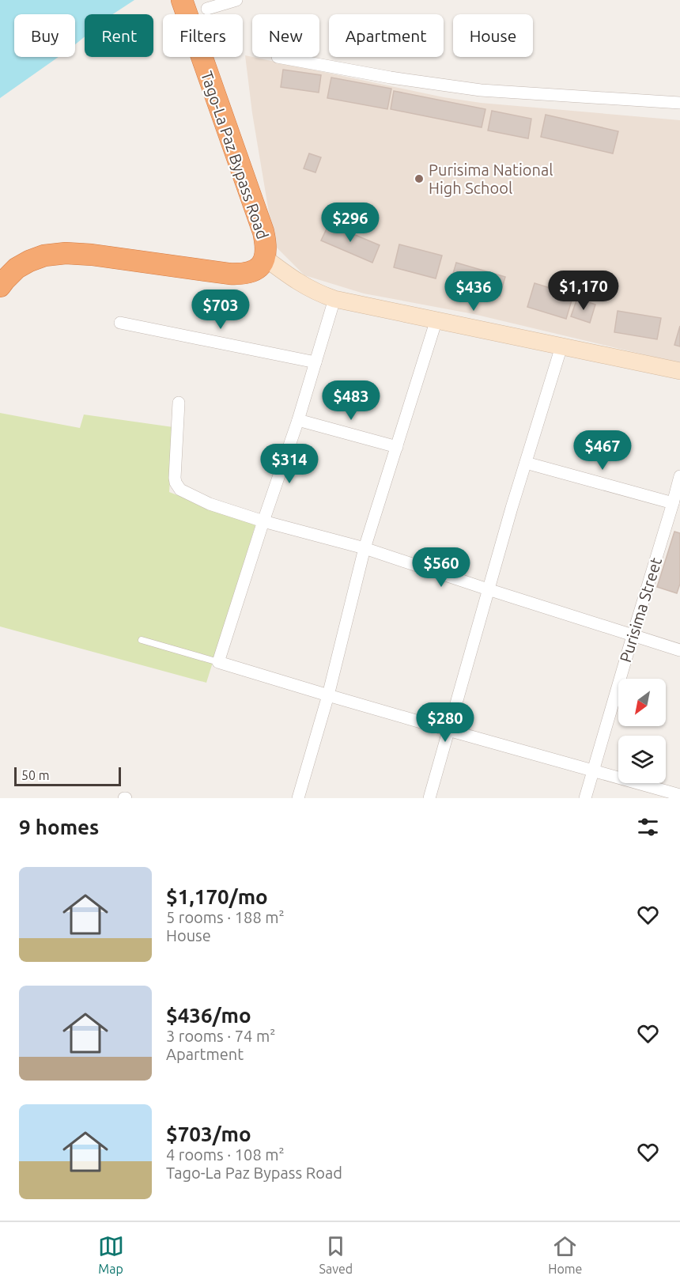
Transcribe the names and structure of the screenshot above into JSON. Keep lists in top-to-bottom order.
{
  "streets": {
    "highway": ["Tago-La Paz Bypass Road"],
    "street": ["Purisima Street"]
  },
  "places": ["Purisima National High School"],
  "scale_bar": "50 m",
  "north": "bottom left",
  "page": {
    "chip": [
      "Buy",
      "Rent",
      "Filters",
      "New",
      "Apartment",
      "House"
    ],
    "price": [
      "$296",
      "$1,170",
      "$436",
      "$703",
      "$483",
      "$467",
      "$314",
      "$560",
      "$280"
    ],
    "scale": "50 m",
    "heading": "9 homes",
    "list": [
      {
        "name": "$1,170/mo",
        "note": "5 rooms · 188 m² · House"
      },
      {
        "name": "$436/mo",
        "note": "3 rooms · 74 m² · Apartment"
      },
      {
        "name": "$703/mo",
        "note": "4 rooms · 108 m² · Tago-La Paz Bypass Road"
      }
    ],
    "tabs": ["Map", "Saved", "Home"]
  }
}
